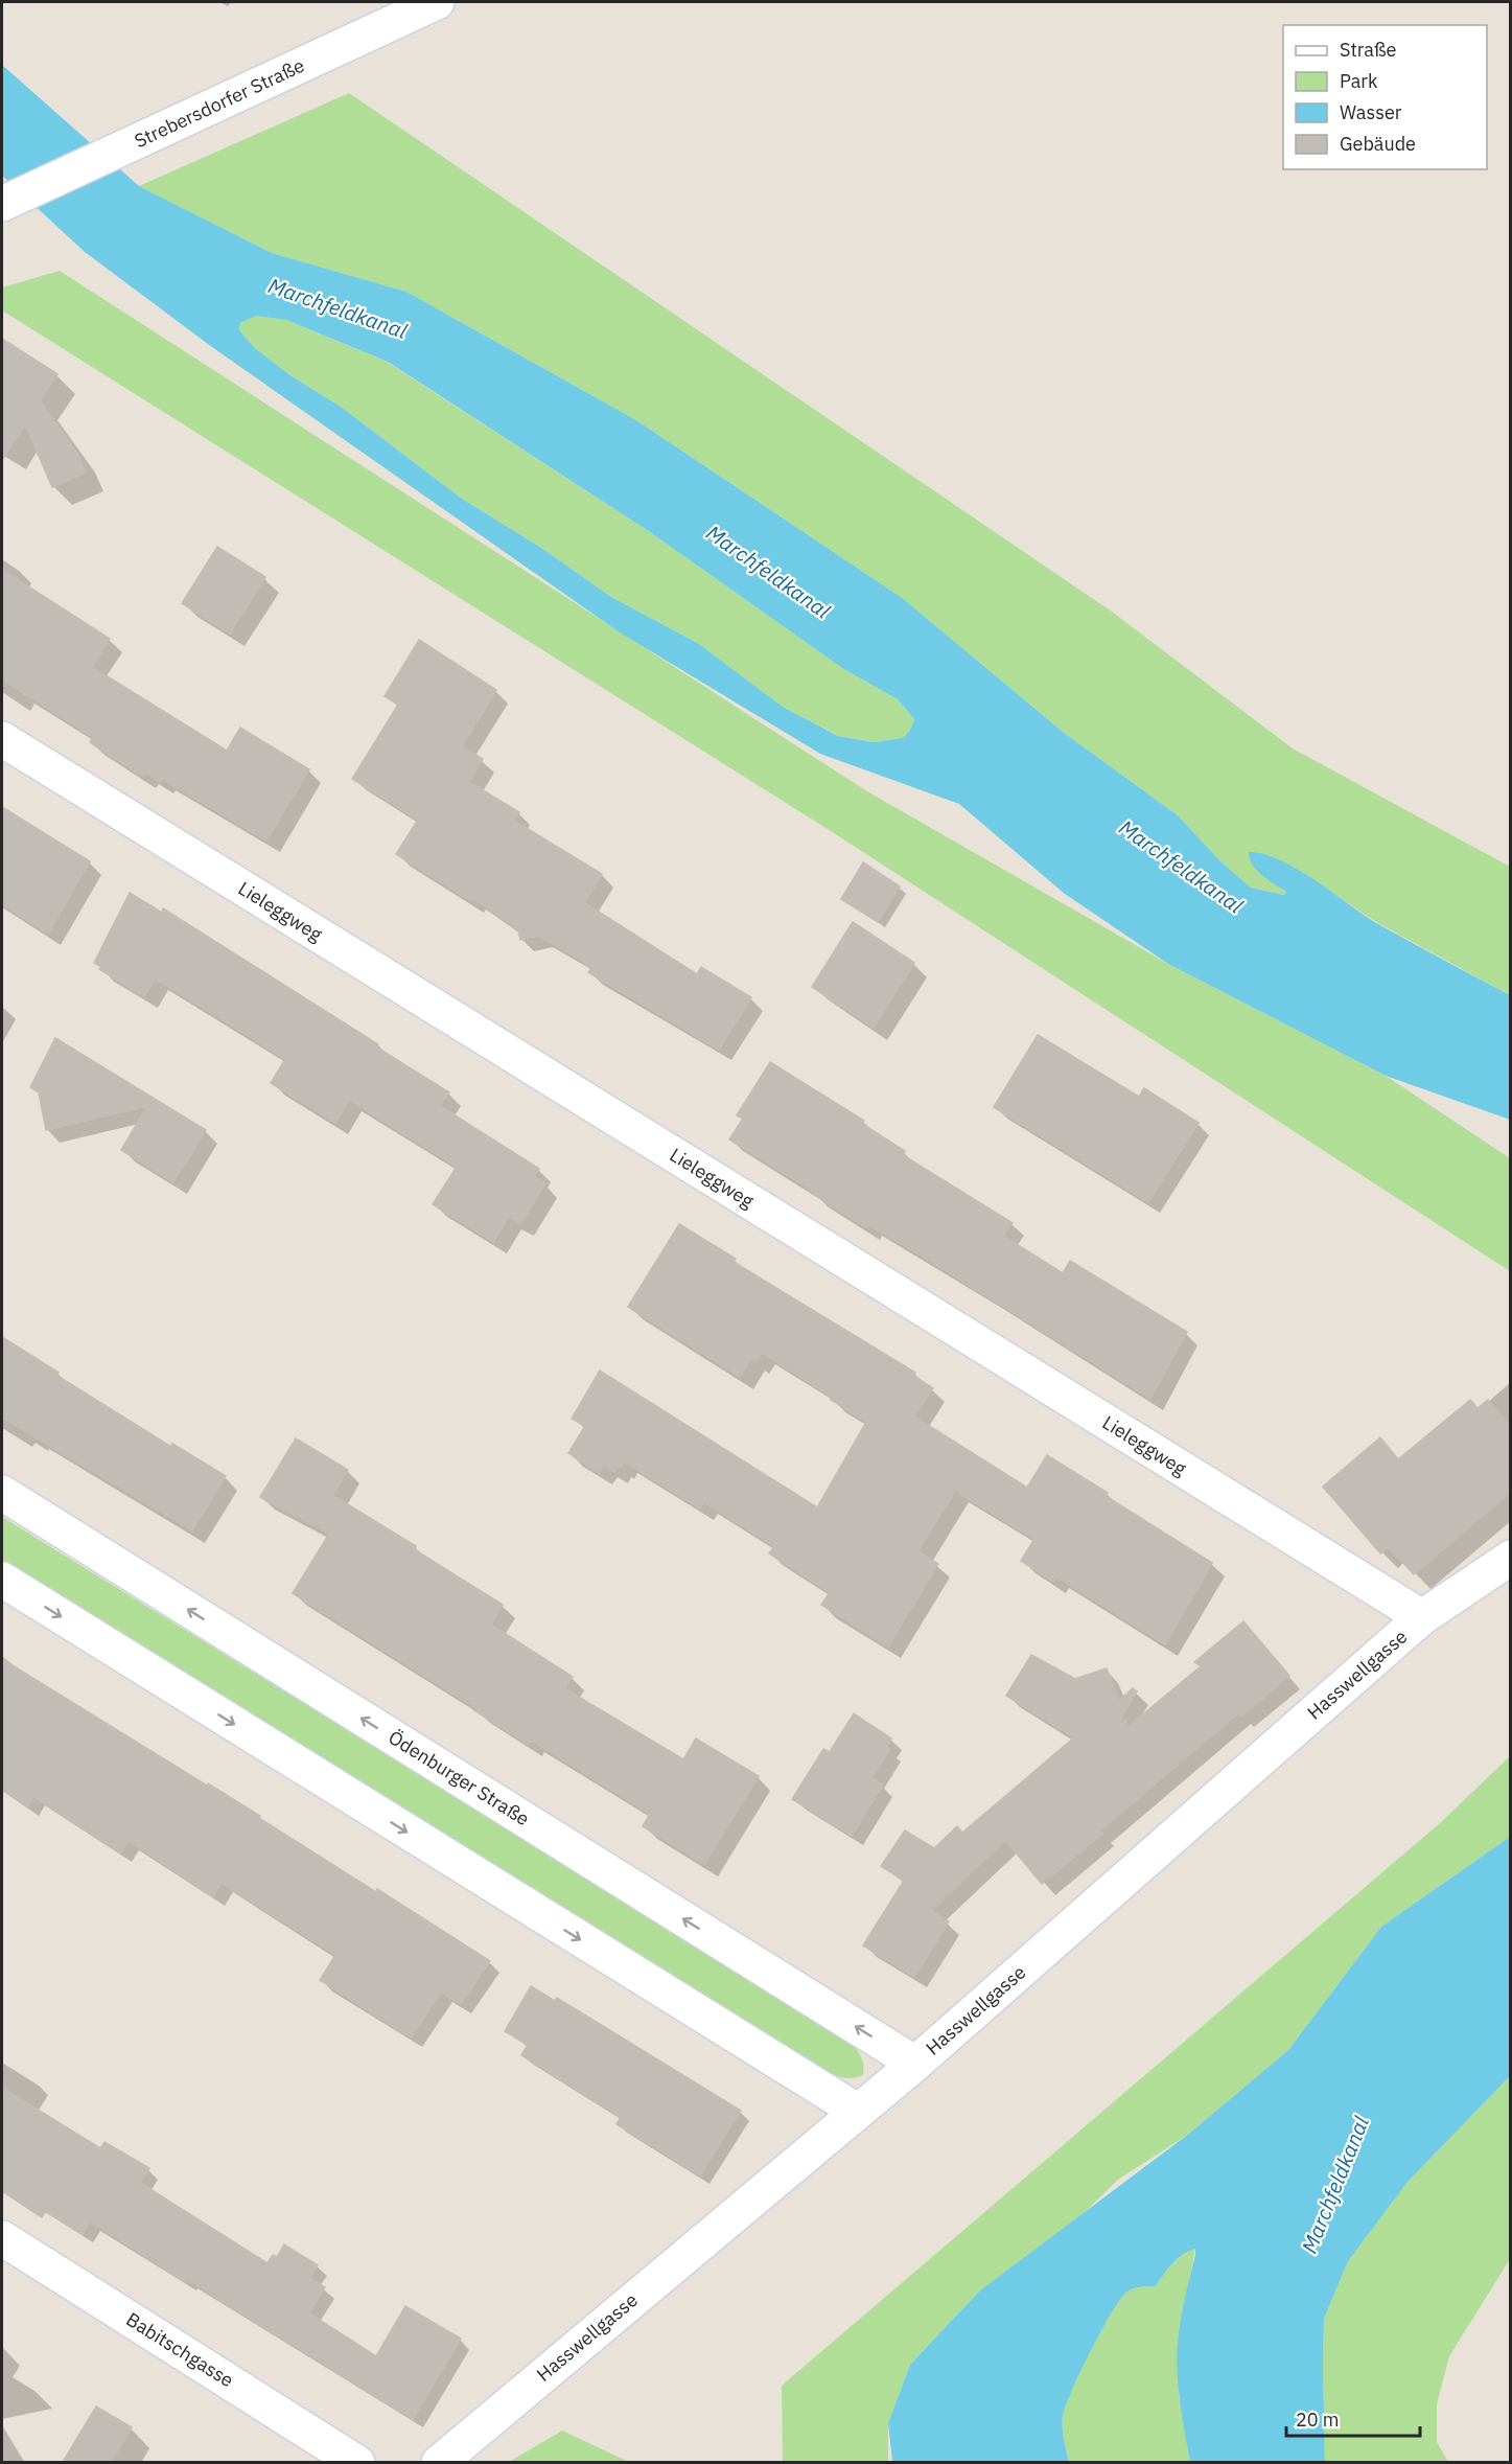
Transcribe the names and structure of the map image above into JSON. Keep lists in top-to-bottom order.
{
  "streets": {
    "street": [
      "Strebersdorfer Straße",
      "Lieleggweg",
      "Hasswellgasse",
      "Ödenburger Straße",
      "Babitschgasse"
    ]
  },
  "crossings": [
    ["Lieleggweg", "Hasswellgasse"],
    ["Hasswellgasse", "Ödenburger Straße"]
  ],
  "water": ["Marchfeldkanal"],
  "legend": [
    "Straße",
    "Park",
    "Wasser",
    "Gebäude"
  ],
  "scale_bar": "20 m"
}
